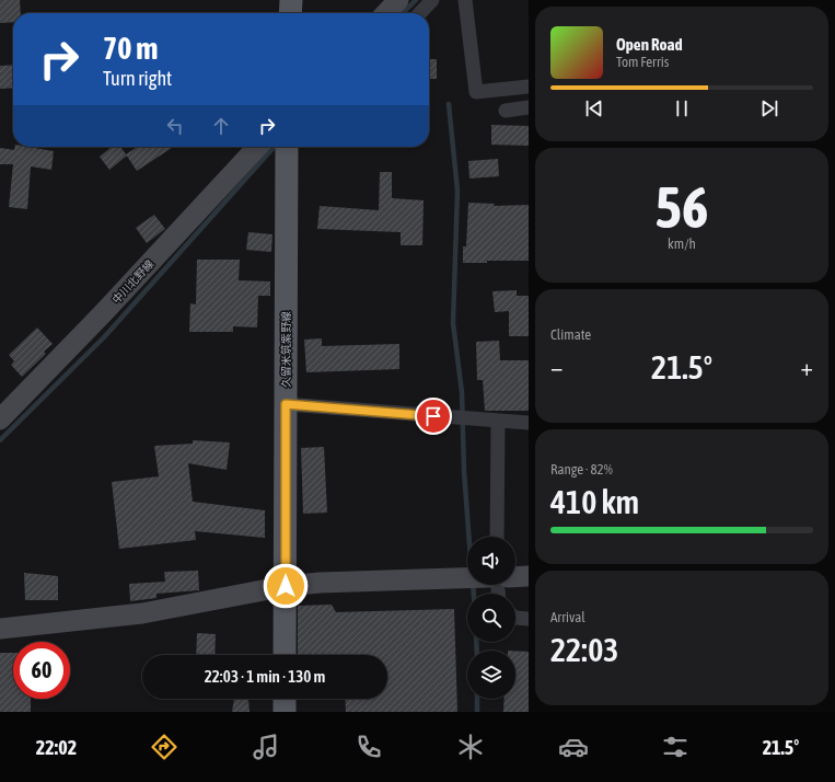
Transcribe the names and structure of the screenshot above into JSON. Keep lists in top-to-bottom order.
{
  "streets": {
    "main road": ["久留米筑紫野線"],
    "street": ["中川北野線"]
  },
  "page": {
    "turn": ["70 m", "Turn right"],
    "song": ["Open Road", "Tom Ferris"],
    "tile": [
      ["56", "km/h"],
      "Climate",
      ["Range · 82%", "410 km"],
      ["Arrival", "22:03"]
    ],
    "heat": ["−", "21.5°", "+"],
    "limit": "60",
    "trip": "22:03 · 1 min · 130 m",
    "tabs": ["22:02", "21.5°"]
  }
}
